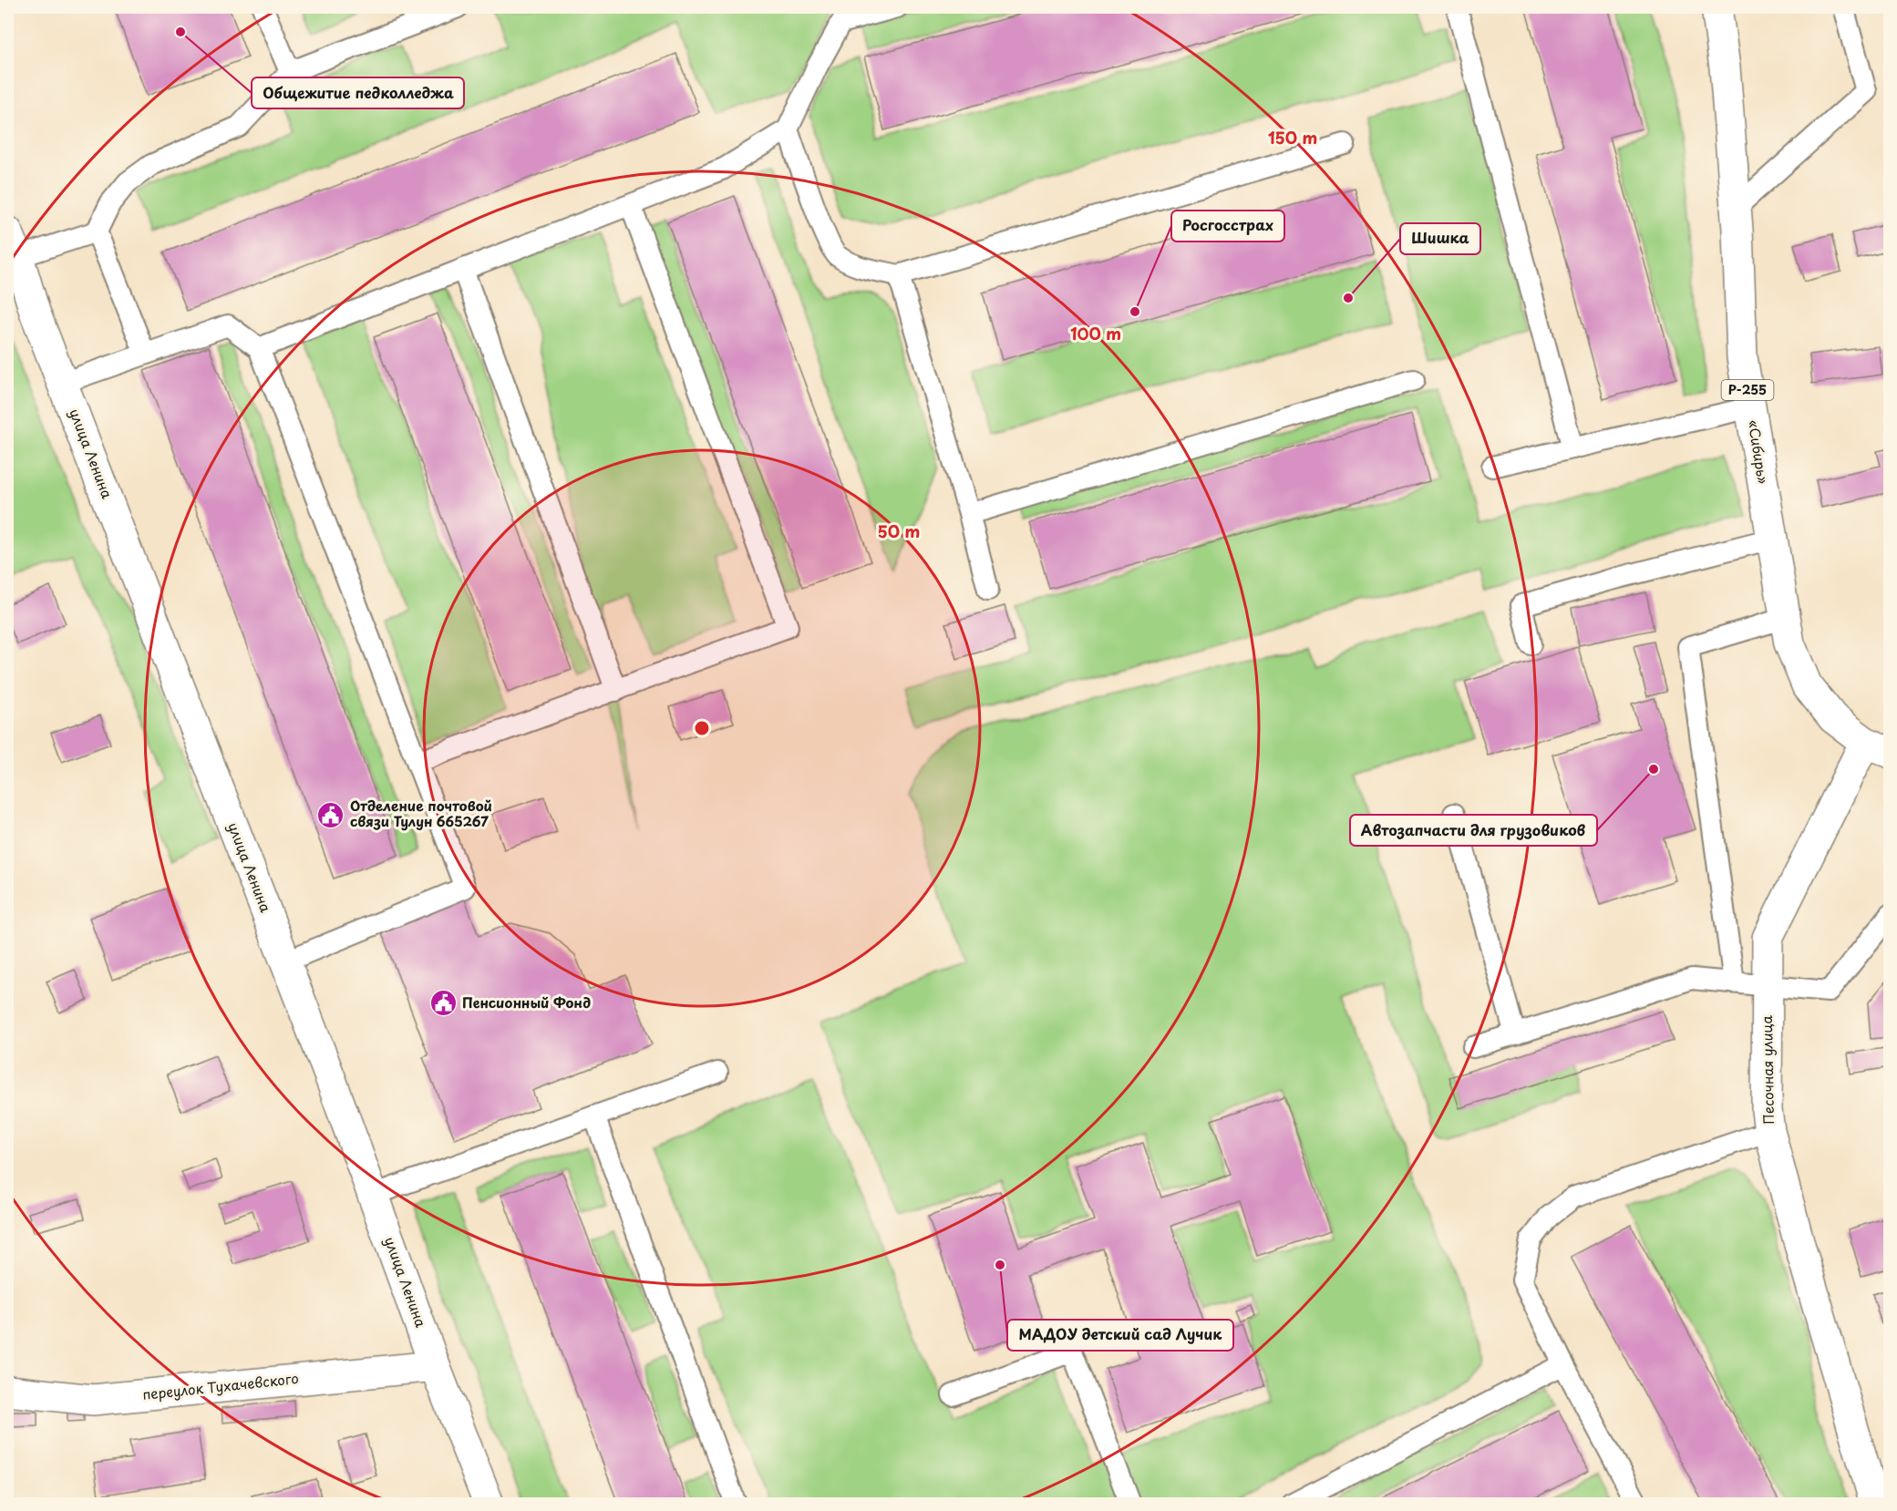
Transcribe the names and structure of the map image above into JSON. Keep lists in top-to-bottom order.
{
  "streets": {
    "main road": [
      "Р-255",
      "«Сибирь»",
      "улица Ленина",
      "Песочная улица",
      "переулок Тухачевского"
    ]
  },
  "crossings": [
    ["«Сибирь»", "Песочная улица"],
    ["улица Ленина", "переулок Тухачевского"]
  ],
  "places": {
    "other": [
      "Общежитие педколледжа",
      "Шишка",
      "Росгосстрах",
      "Автозапчасти для грузовиков",
      "МАДОУ детский сад Лучик"
    ],
    "public building": ["Отделение почтовой связи Тулун 665267", "Пенсионный Фонд"]
  },
  "rings": ["150 m", "100 m", "50 m"]
}
